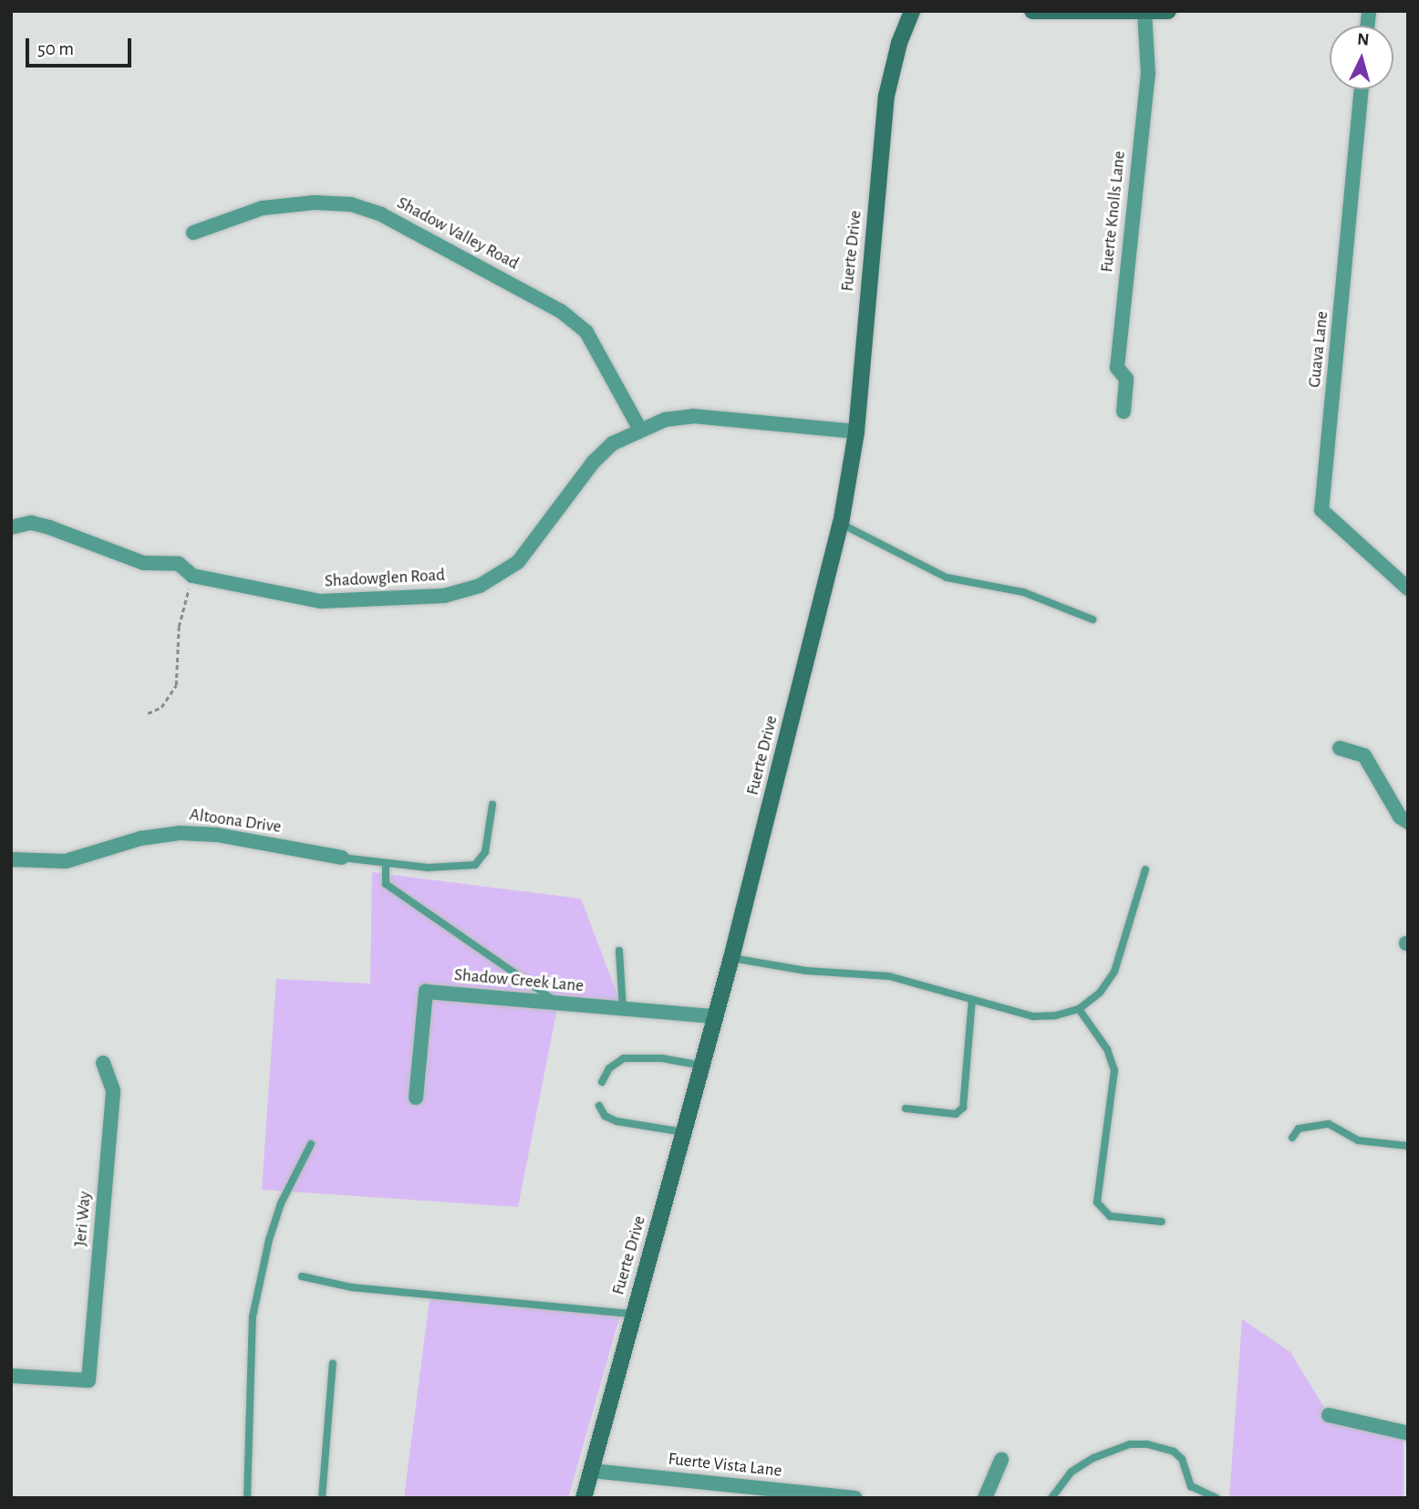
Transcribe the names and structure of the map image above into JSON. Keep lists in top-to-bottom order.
{
  "streets": {
    "street": [
      "Fuerte Knolls Lane",
      "Shadow Valley Road",
      "Fuerte Drive",
      "Guava Lane",
      "Shadowglen Road",
      "Altoona Drive",
      "Shadow Creek Lane",
      "Jeri Way",
      "Fuerte Vista Lane"
    ]
  },
  "crossings": [
    ["Shadow Valley Road", "Shadowglen Road"],
    ["Fuerte Drive", "Shadowglen Road"],
    ["Fuerte Drive", "Shadow Creek Lane"],
    ["Fuerte Drive", "Fuerte Vista Lane"]
  ],
  "scale_bar": "50 m",
  "north": "top"
}
